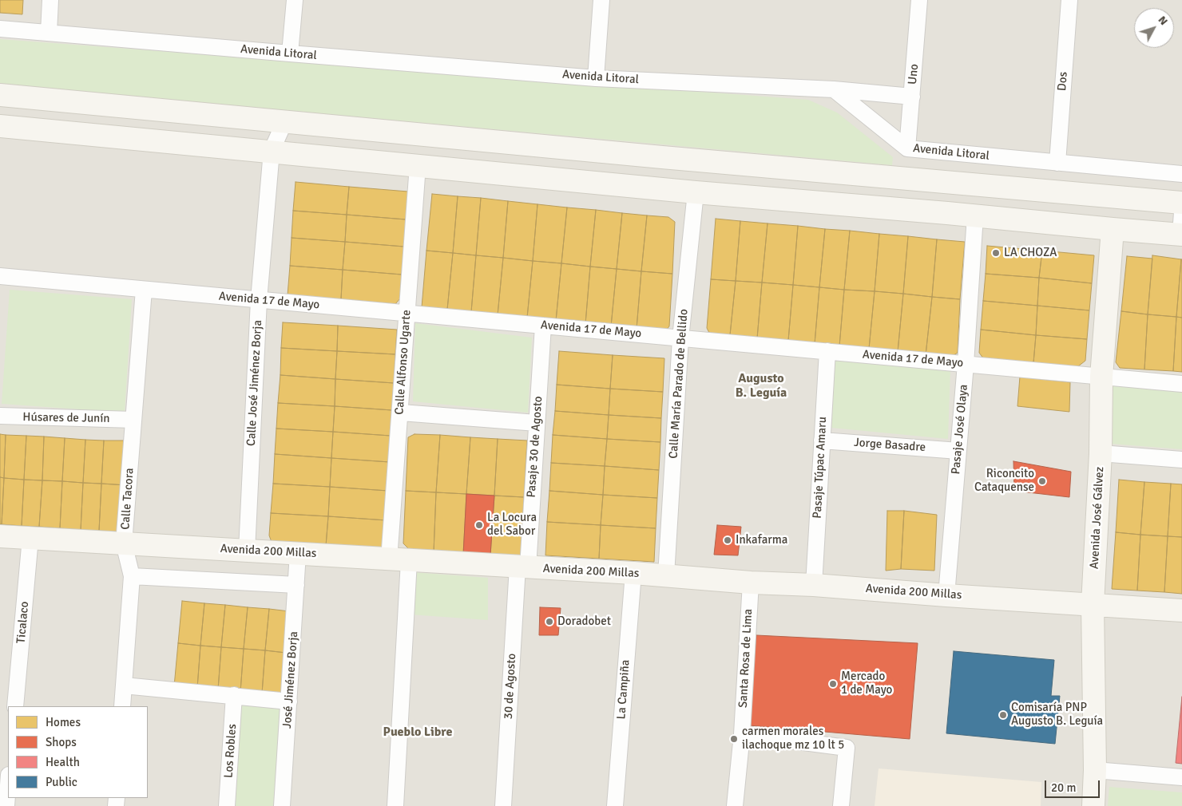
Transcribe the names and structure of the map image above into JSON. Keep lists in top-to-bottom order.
{
  "streets": {
    "main road": ["Avenida José Gálvez", "Avenida 200 Millas"],
    "street": [
      "Avenida Litoral",
      "Uno",
      "Dos",
      "Avenida 17 de Mayo",
      "Calle Alfonso Ugarte",
      "Calle José Jiménez Borja",
      "Calle María Parado de Bellido",
      "Húsares de Junín",
      "Pasaje José Olaya",
      "Jorge Basadre",
      "Pasaje 30 de Agosto",
      "Pasaje Túpac Amaru",
      "Calle Tacora",
      "Ticalaco",
      "Santa Rosa de Lima",
      "José Jiménez Borja",
      "30 de Agosto",
      "La Campiña",
      "Los Robles"
    ]
  },
  "crossings": [
    ["Avenida Litoral", "Uno"],
    ["Avenida Litoral", "Dos"],
    ["Avenida 17 de Mayo", "Calle Alfonso Ugarte"],
    ["Avenida 17 de Mayo", "Calle José Jiménez Borja"],
    ["Avenida 17 de Mayo", "Calle María Parado de Bellido"],
    ["Avenida 17 de Mayo", "Pasaje José Olaya"],
    ["Avenida 17 de Mayo", "Pasaje 30 de Agosto"],
    ["Avenida 17 de Mayo", "Pasaje Túpac Amaru"],
    ["Avenida 17 de Mayo", "Calle Tacora"],
    ["Avenida 17 de Mayo", "Avenida José Gálvez"],
    ["Calle Alfonso Ugarte", "Avenida 200 Millas"],
    ["Calle José Jiménez Borja", "Avenida 200 Millas"],
    ["Calle María Parado de Bellido", "Avenida 200 Millas"],
    ["Húsares de Junín", "Calle Tacora"],
    ["Pasaje José Olaya", "Jorge Basadre"],
    ["Pasaje José Olaya", "Avenida 200 Millas"],
    ["Jorge Basadre", "Pasaje Túpac Amaru"],
    ["Pasaje 30 de Agosto", "Avenida 200 Millas"],
    ["Pasaje 30 de Agosto", "30 de Agosto"],
    ["Pasaje Túpac Amaru", "Avenida 200 Millas"],
    ["Calle Tacora", "Avenida 200 Millas"],
    ["Avenida José Gálvez", "Avenida 200 Millas"],
    ["Avenida 200 Millas", "Ticalaco"],
    ["Avenida 200 Millas", "Santa Rosa de Lima"],
    ["Avenida 200 Millas", "José Jiménez Borja"],
    ["Avenida 200 Millas", "30 de Agosto"],
    ["Avenida 200 Millas", "La Campiña"]
  ],
  "districts": ["Augusto B. Leguía", "Pueblo Libre"],
  "places": [
    "LA CHOZA",
    "Riconcito Cataquense",
    "La Locura del Sabor",
    "Inkafarma",
    "Doradobet",
    "Mercado 1 de Mayo",
    "Comisaría PNP Augusto B. Leguía",
    "carmen morales ilachoque mz 10 lt 5"
  ],
  "legend": [
    "Homes",
    "Shops",
    "Health",
    "Public"
  ],
  "scale_bar": "20 m",
  "north": "top right"
}
